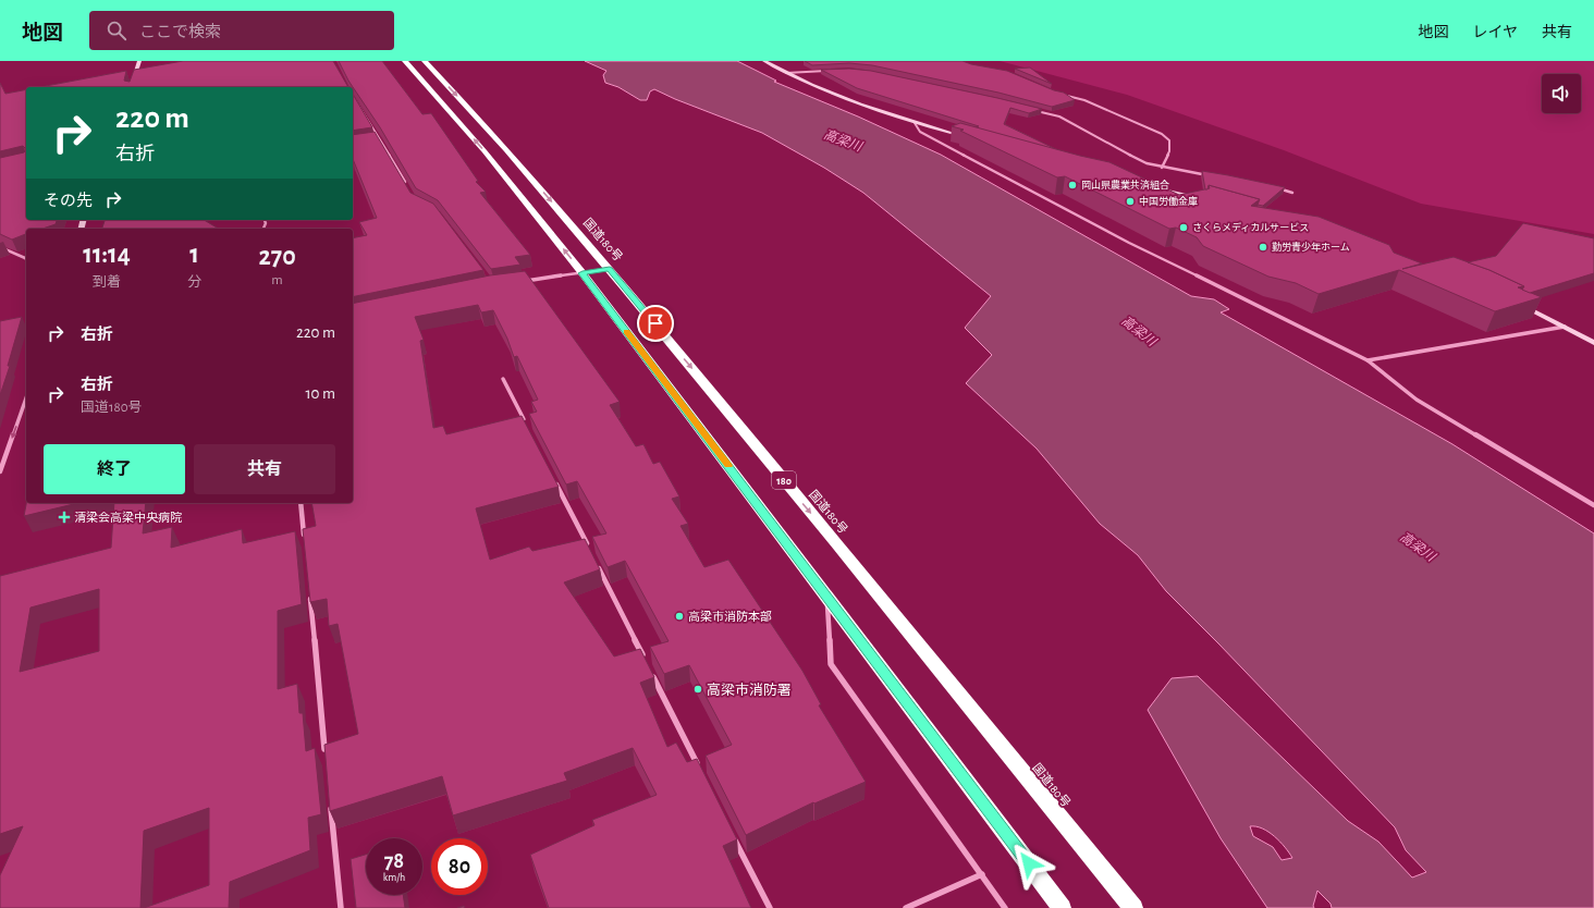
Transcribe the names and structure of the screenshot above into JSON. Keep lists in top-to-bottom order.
{
  "streets": {
    "highway": ["国道180号", "180"]
  },
  "water": ["高梁川"],
  "places": {
    "other": [
      "岡山県農業共済組合",
      "中国労働金庫",
      "さくらメディカルサービス",
      "勤労青少年ホーム",
      "高梁市消防本部",
      "高梁市消防署"
    ],
    "health": ["清梁会高梁中央病院"]
  },
  "page": {
    "header": "地図",
    "search": "ここで検索",
    "nav": ["地図", "レイヤ", "共有"],
    "turn": ["220 m", "右折"],
    "then": "その先",
    "eta": [
      "11:14",
      "到着",
      "1",
      "分",
      "270",
      "m"
    ],
    "list": [
      {
        "name": "右折",
        "value": "220 m"
      },
      {
        "name": "右折",
        "note": "国道180号",
        "value": "10 m"
      }
    ],
    "buttons": ["終了", "共有"],
    "speed": "78 km/h",
    "limit": "80"
  }
}
